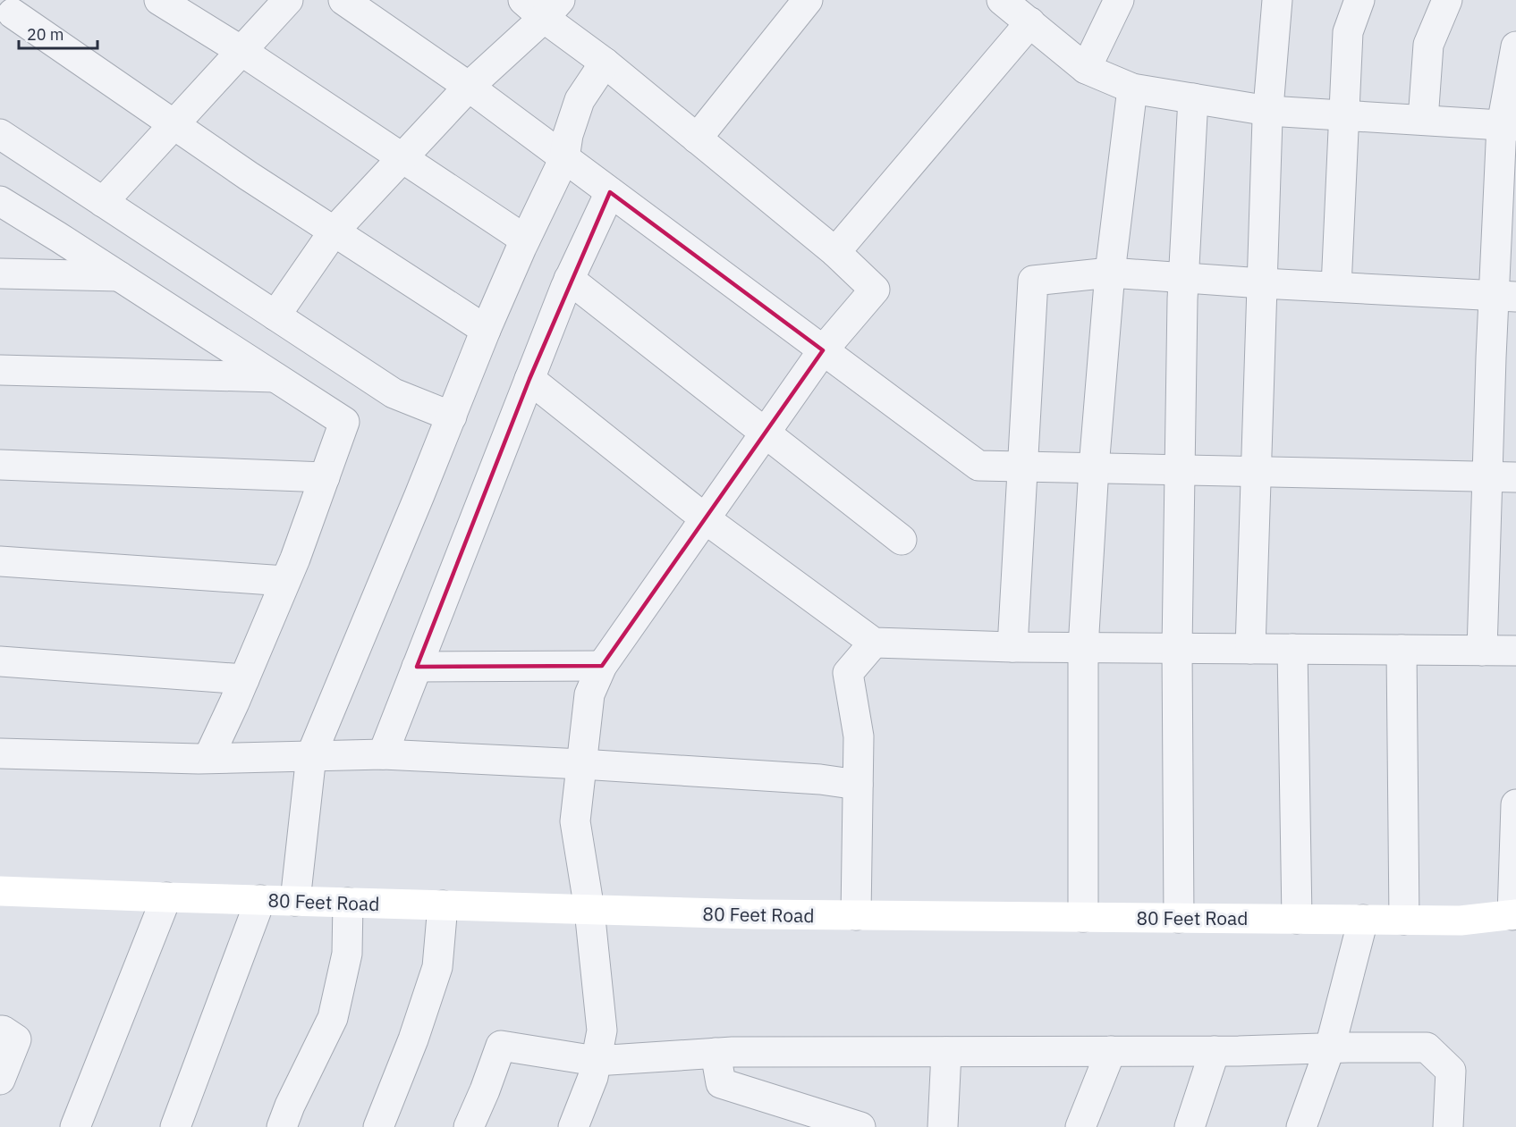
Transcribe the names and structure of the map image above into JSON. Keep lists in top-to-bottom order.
{
  "streets": {
    "main road": ["80 Feet Road"]
  },
  "scale_bar": "20 m"
}
